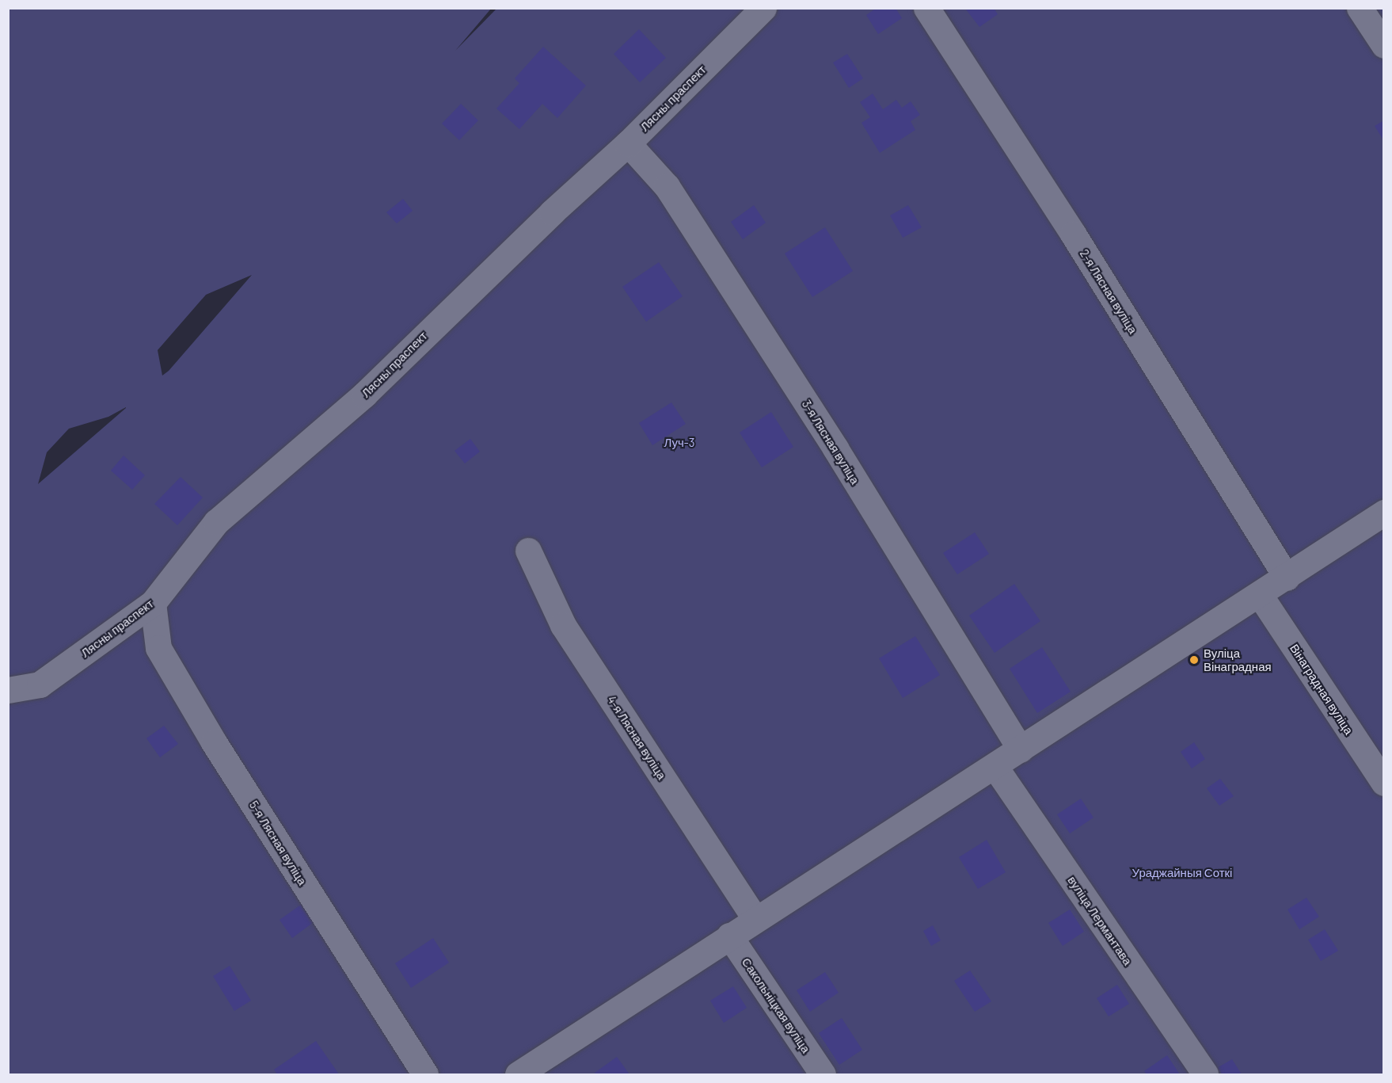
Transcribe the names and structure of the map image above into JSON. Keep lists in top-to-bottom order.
{
  "streets": {
    "street": [
      "Лясны праспект",
      "2-я Лясная вуліца",
      "3-я Лясная вуліца",
      "Вінаградная вуліца",
      "4-я Лясная вуліца",
      "5-я Лясная вуліца",
      "вуліца Лермантава",
      "Сакольніцкая вуліца"
    ]
  },
  "crossings": [
    ["Лясны праспект", "3-я Лясная вуліца"],
    ["Лясны праспект", "5-я Лясная вуліца"]
  ],
  "parks": ["Луч-3", "Ураджайныя Соткі"],
  "places": ["Вуліца Вінаградная"]
}
